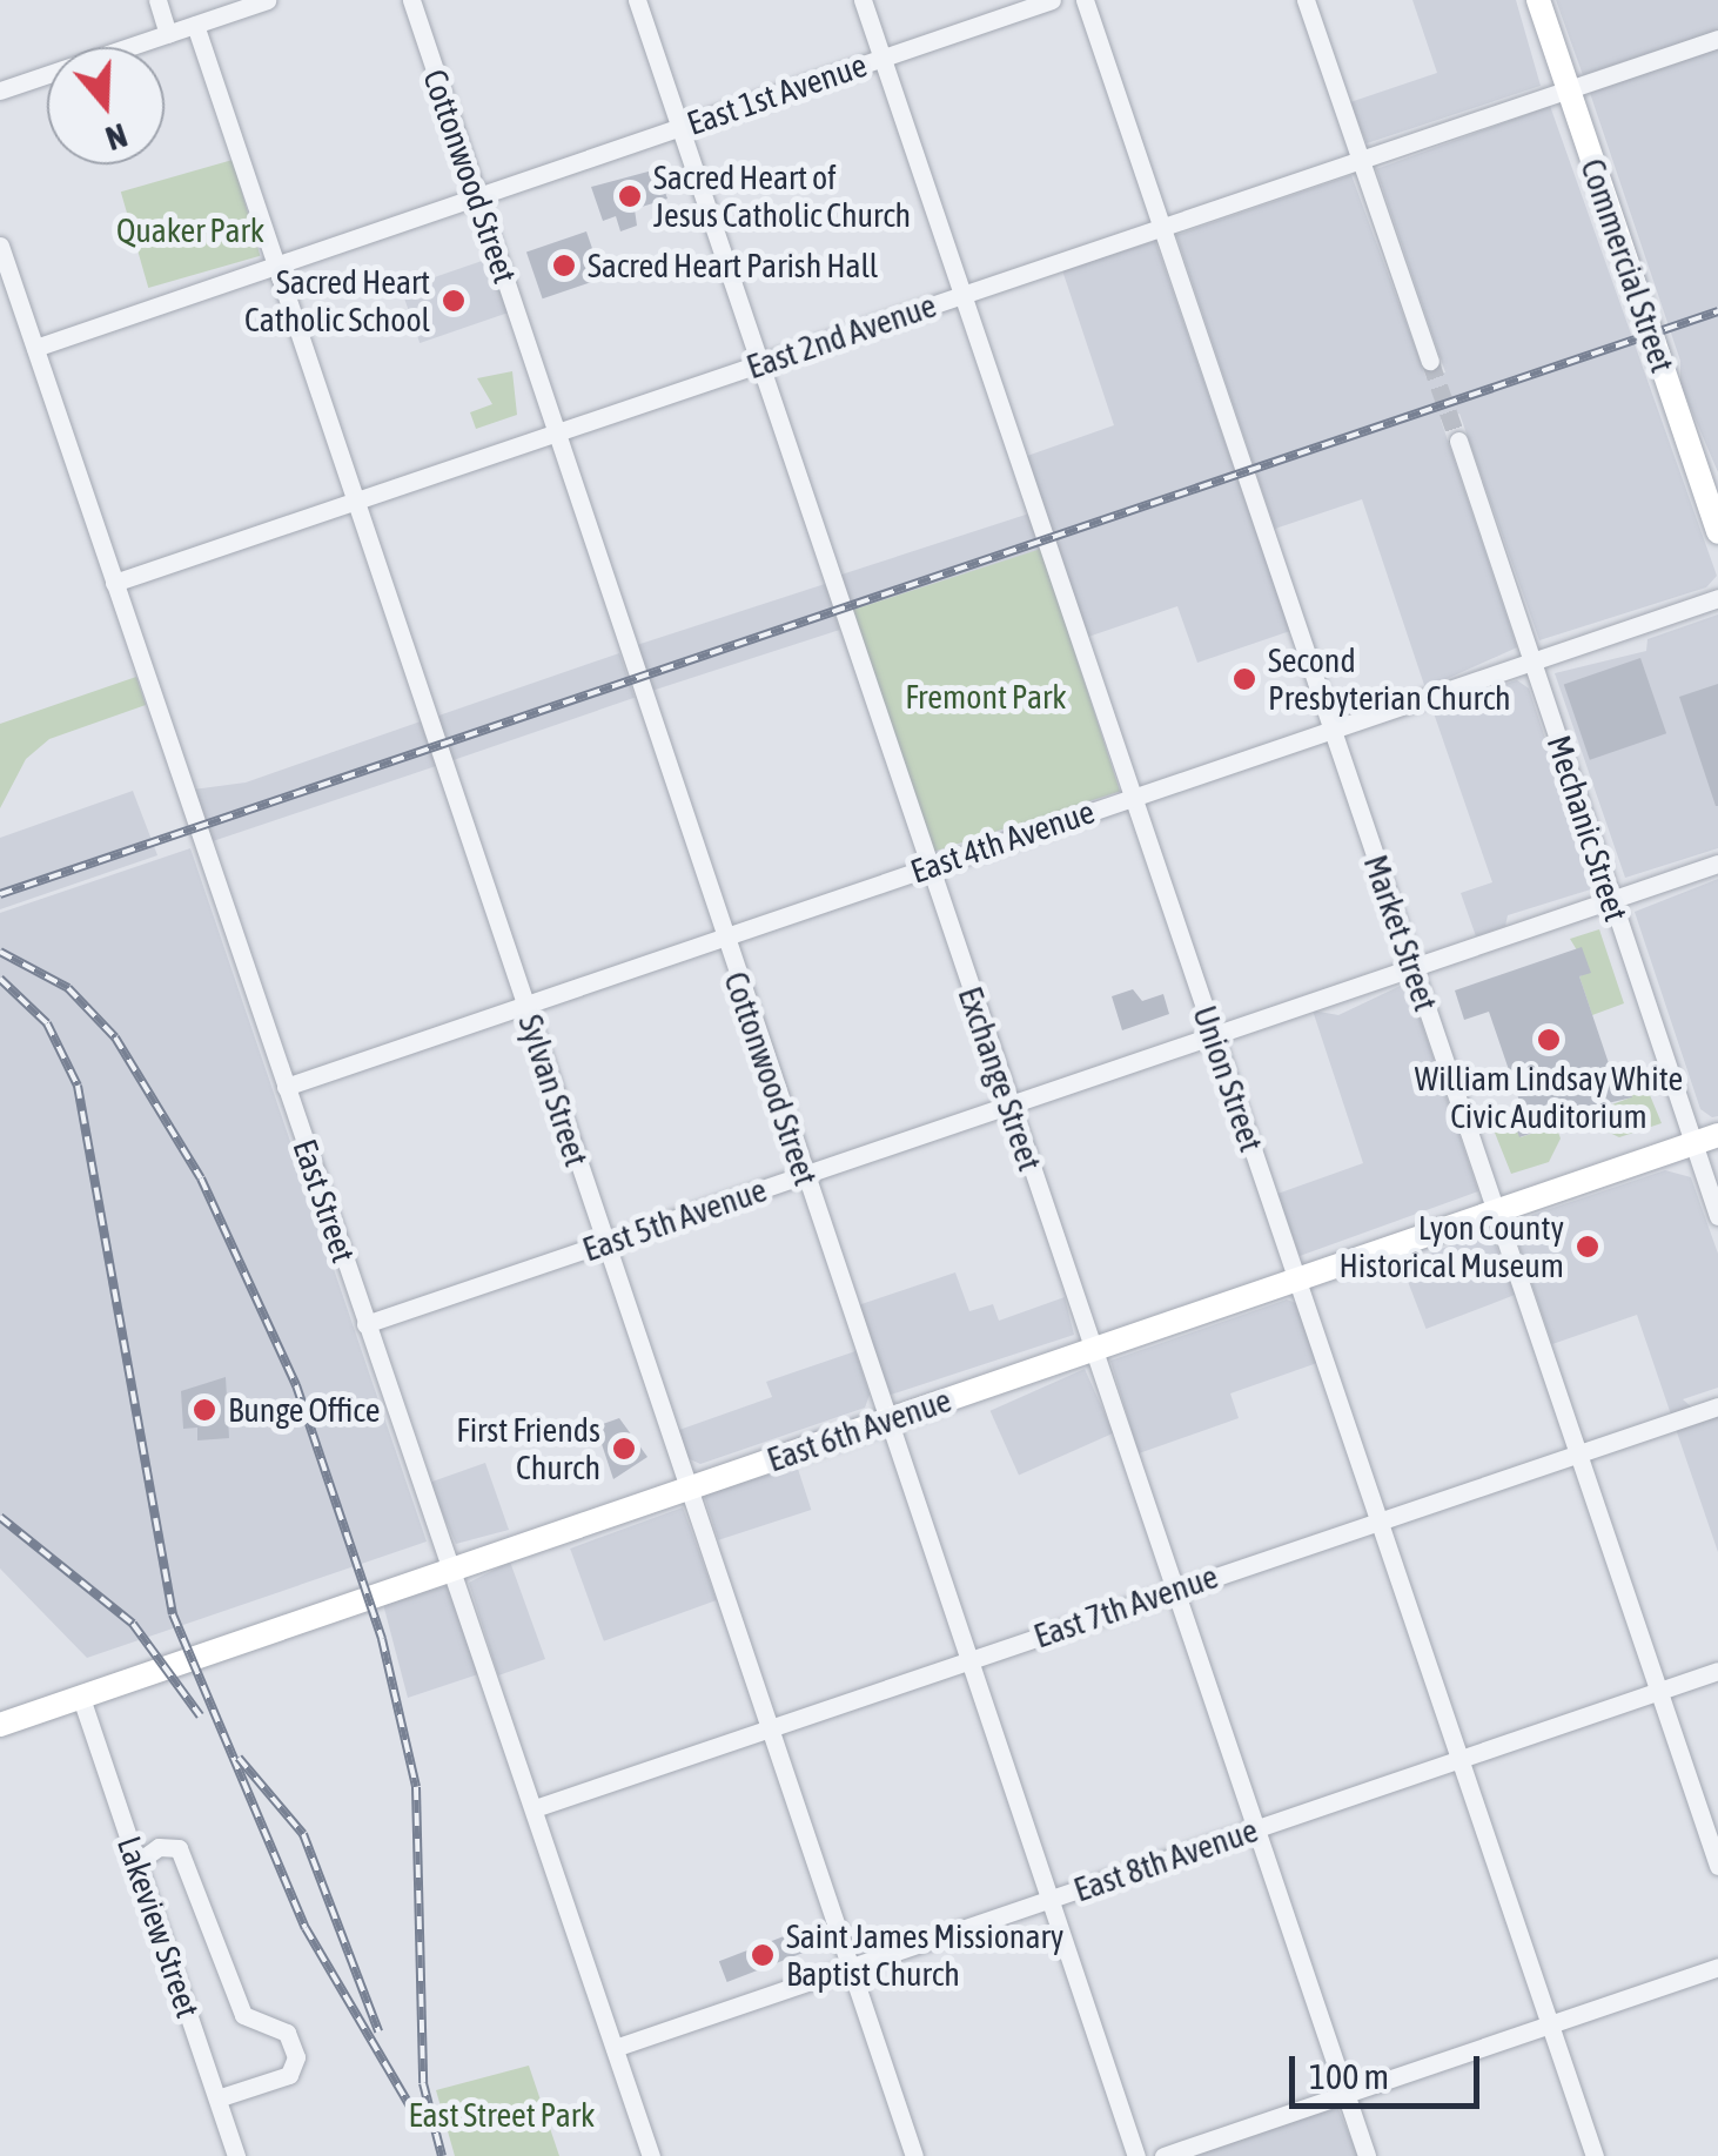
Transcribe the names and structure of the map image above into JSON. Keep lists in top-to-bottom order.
{
  "streets": {
    "main road": ["Commercial Street", "East 6th Avenue"],
    "street": [
      "East 1st Avenue",
      "Cottonwood Street",
      "East 2nd Avenue",
      "Mechanic Street",
      "East 4th Avenue",
      "Market Street",
      "Exchange Street",
      "Union Street",
      "Sylvan Street",
      "East Street",
      "East 5th Avenue",
      "East 7th Avenue",
      "East 8th Avenue",
      "Lakeview Street"
    ]
  },
  "crossings": [
    ["East 1st Avenue", "Cottonwood Street"],
    ["East 1st Avenue", "Exchange Street"],
    ["East 1st Avenue", "Union Street"],
    ["East 1st Avenue", "Sylvan Street"],
    ["East 1st Avenue", "East Street"],
    ["Cottonwood Street", "East 2nd Avenue"],
    ["Cottonwood Street", "East 4th Avenue"],
    ["Cottonwood Street", "East 5th Avenue"],
    ["Cottonwood Street", "East 6th Avenue"],
    ["Cottonwood Street", "East 7th Avenue"],
    ["Cottonwood Street", "East 8th Avenue"],
    ["Commercial Street", "East 2nd Avenue"],
    ["East 2nd Avenue", "Market Street"],
    ["East 2nd Avenue", "Exchange Street"],
    ["East 2nd Avenue", "Union Street"],
    ["East 2nd Avenue", "Sylvan Street"],
    ["East 2nd Avenue", "East Street"],
    ["Mechanic Street", "East 4th Avenue"],
    ["Mechanic Street", "East 5th Avenue"],
    ["Mechanic Street", "East 6th Avenue"],
    ["East 4th Avenue", "Market Street"],
    ["East 4th Avenue", "Exchange Street"],
    ["East 4th Avenue", "Union Street"],
    ["East 4th Avenue", "Sylvan Street"],
    ["East 4th Avenue", "East Street"],
    ["Market Street", "East 5th Avenue"],
    ["Market Street", "East 6th Avenue"],
    ["Market Street", "East 7th Avenue"],
    ["Market Street", "East 8th Avenue"],
    ["Exchange Street", "East 5th Avenue"],
    ["Exchange Street", "East 6th Avenue"],
    ["Exchange Street", "East 7th Avenue"],
    ["Exchange Street", "East 8th Avenue"],
    ["Union Street", "East 5th Avenue"],
    ["Union Street", "East 6th Avenue"],
    ["Union Street", "East 7th Avenue"],
    ["Union Street", "East 8th Avenue"],
    ["Sylvan Street", "East 5th Avenue"],
    ["Sylvan Street", "East 6th Avenue"],
    ["Sylvan Street", "East 7th Avenue"],
    ["Sylvan Street", "East 8th Avenue"],
    ["East Street", "East 5th Avenue"],
    ["East Street", "East 6th Avenue"],
    ["East Street", "East 7th Avenue"],
    ["East Street", "East 8th Avenue"],
    ["East 6th Avenue", "Lakeview Street"]
  ],
  "parks": ["Quaker Park", "Fremont Park", "East Street Park"],
  "places": [
    "Sacred Heart of Jesus Catholic Church",
    "Sacred Heart Parish Hall",
    "Sacred Heart Catholic School",
    "Second Presbyterian Church",
    "William Lindsay White Civic Auditorium",
    "Lyon County Historical Museum",
    "Bunge Office",
    "First Friends Church",
    "Saint James Missionary Baptist Church"
  ],
  "scale_bar": "100 m",
  "north": "bottom"
}
